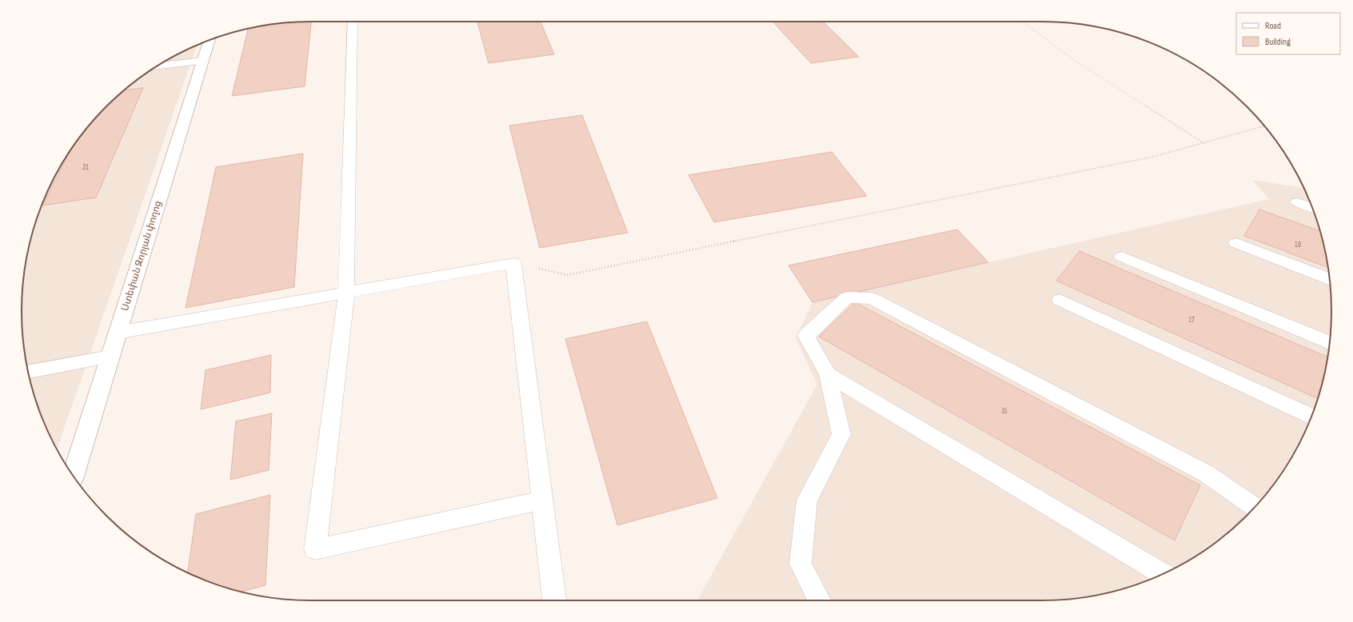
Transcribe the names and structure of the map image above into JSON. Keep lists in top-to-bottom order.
{
  "streets": {
    "street": ["Ստեփան Զորյան փողոց"]
  },
  "house_numbers": [
    "21",
    "19",
    "17",
    "15"
  ],
  "legend": ["Road", "Building"]
}
